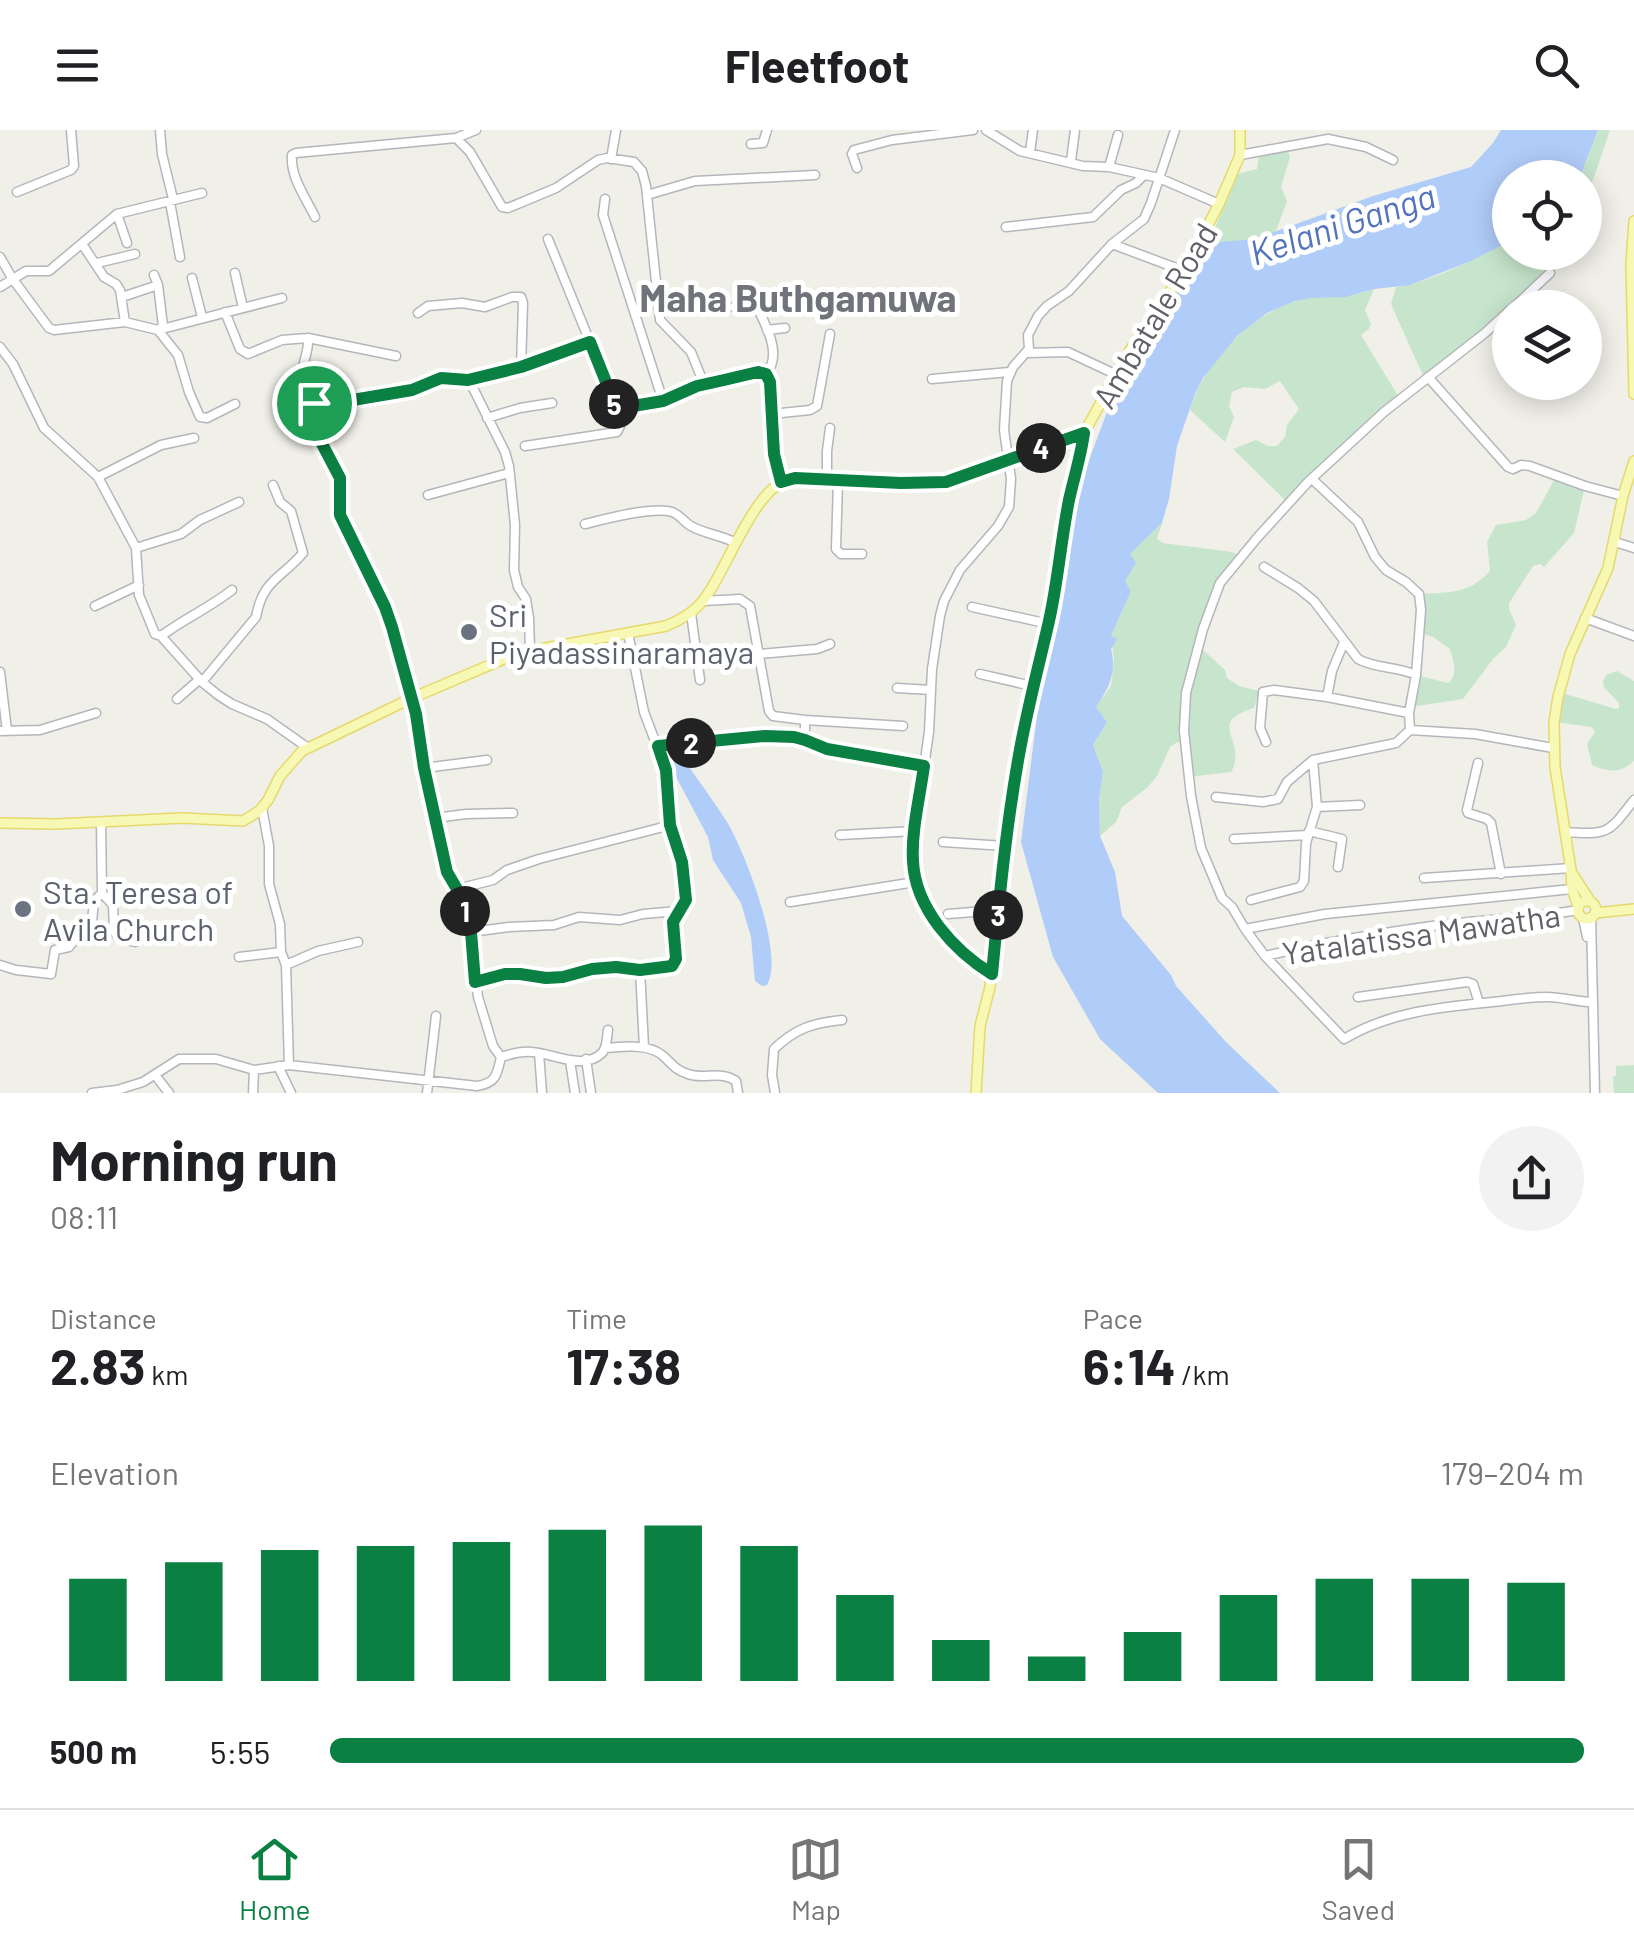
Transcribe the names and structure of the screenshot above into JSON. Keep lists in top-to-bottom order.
{
  "streets": {
    "main road": ["Ambatale Road"],
    "street": ["Yatalatissa Mawatha"]
  },
  "districts": ["Maha Buthgamuwa"],
  "water": ["Kelani Ganga"],
  "places": ["Sri Piyadassinaramaya", "Sta. Teresa of Avila Church"],
  "page": {
    "header": "Fleetfoot",
    "pins": [
      "5",
      "4",
      "2",
      "1",
      "3"
    ],
    "heading": ["Morning run", "08:11"],
    "stats": [
      ["Distance", "2.83 km"],
      ["Time", "17:38"],
      ["Pace", "6:14 /km"]
    ],
    "chart": ["Elevation", "179–204 m"],
    "list": [
      {
        "name": "500 m",
        "note": "5:55"
      }
    ],
    "tabs": ["Home", "Map", "Saved"]
  }
}
